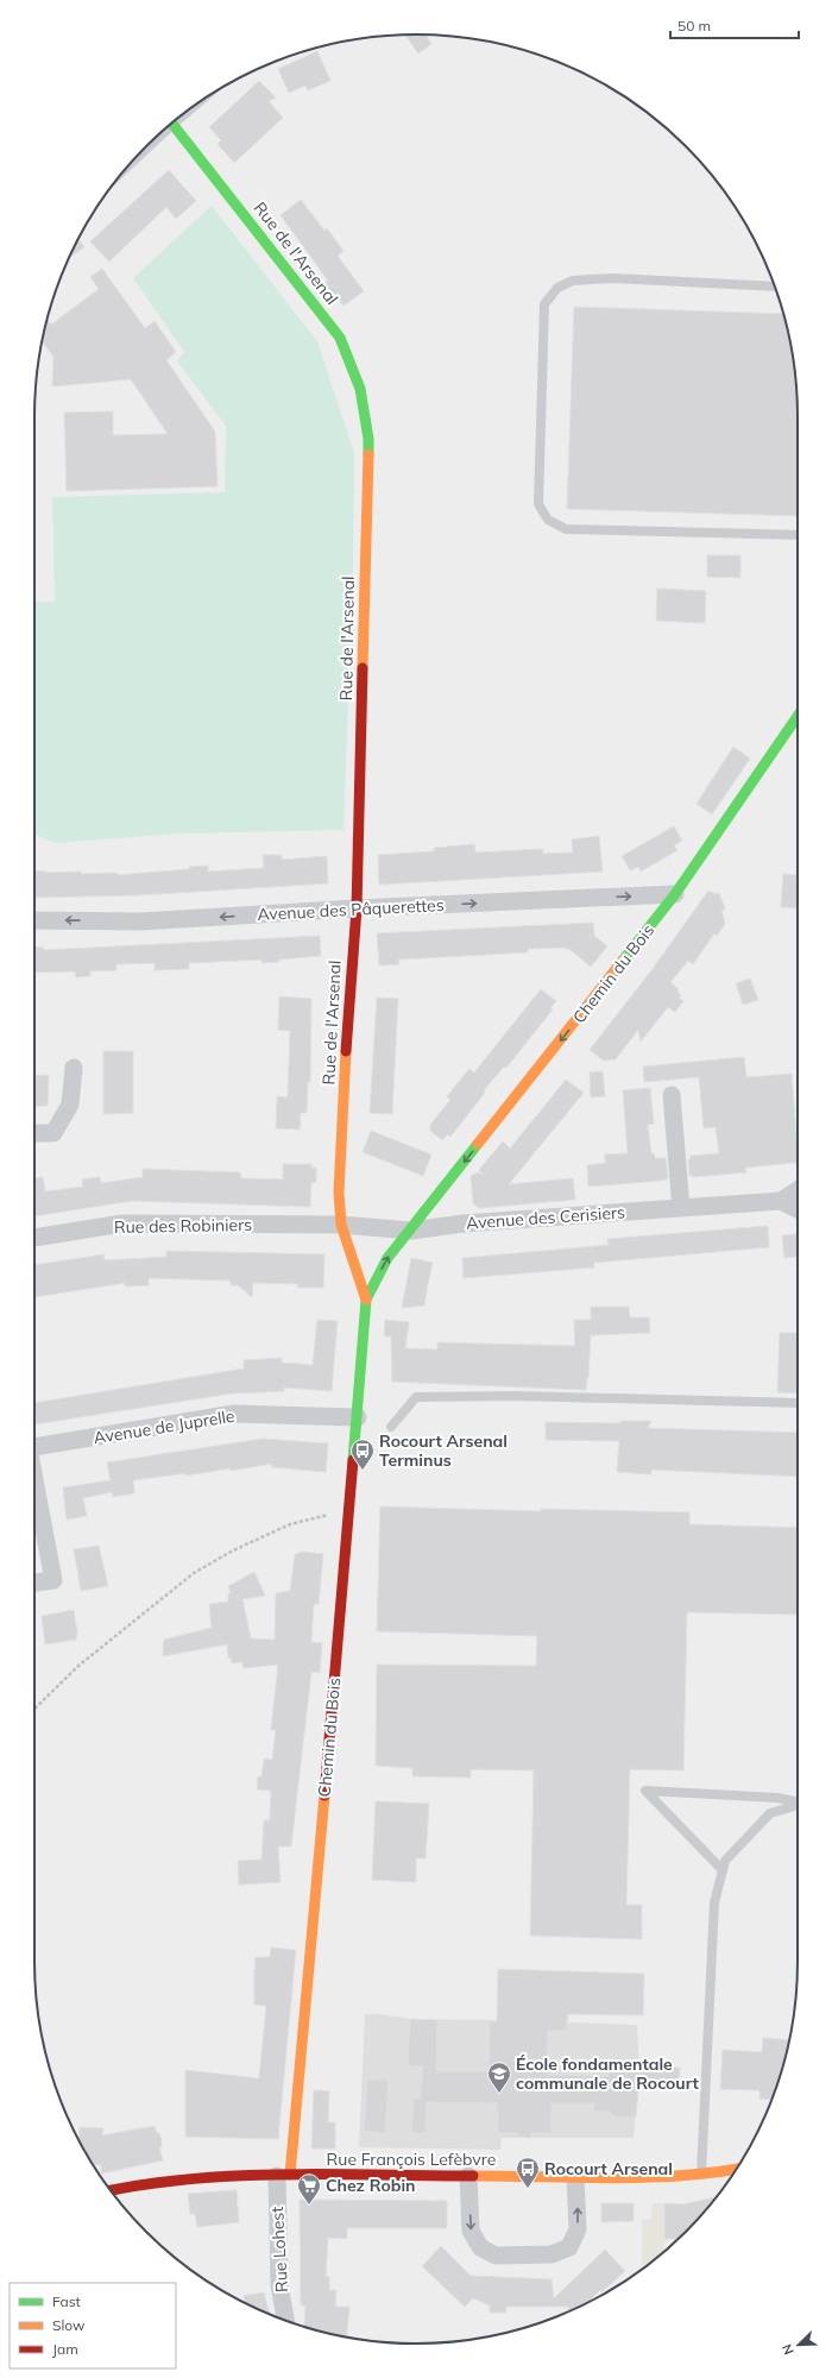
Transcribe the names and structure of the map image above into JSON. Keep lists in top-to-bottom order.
{
  "streets": {
    "street": [
      "Rue de l'Arsenal",
      "Avenue des Pâquerettes",
      "Chemin du Bois",
      "Avenue des Cerisiers",
      "Rue des Robiniers",
      "Avenue de Juprelle",
      "Rue François Lefèbvre",
      "Rue Lohest"
    ]
  },
  "crossings": [
    ["Rue de l'Arsenal", "Avenue des Pâquerettes"],
    ["Rue de l'Arsenal", "Chemin du Bois"],
    ["Rue de l'Arsenal", "Rue des Robiniers"],
    ["Avenue des Pâquerettes", "Chemin du Bois"],
    ["Chemin du Bois", "Avenue des Cerisiers"],
    ["Chemin du Bois", "Rue des Robiniers"],
    ["Chemin du Bois", "Avenue de Juprelle"],
    ["Chemin du Bois", "Rue François Lefèbvre"],
    ["Chemin du Bois", "Rue Lohest"],
    ["Rue François Lefèbvre", "Rue Lohest"]
  ],
  "places": {
    "bus stop": ["Rocourt Arsenal Terminus", "Rocourt Arsenal"],
    "school or university": ["École fondamentale communale de Rocourt"],
    "supermarket": ["Chez Robin"]
  },
  "legend": ["Fast", "Slow", "Jam"],
  "scale_bar": "50 m",
  "north": "bottom left"
}
